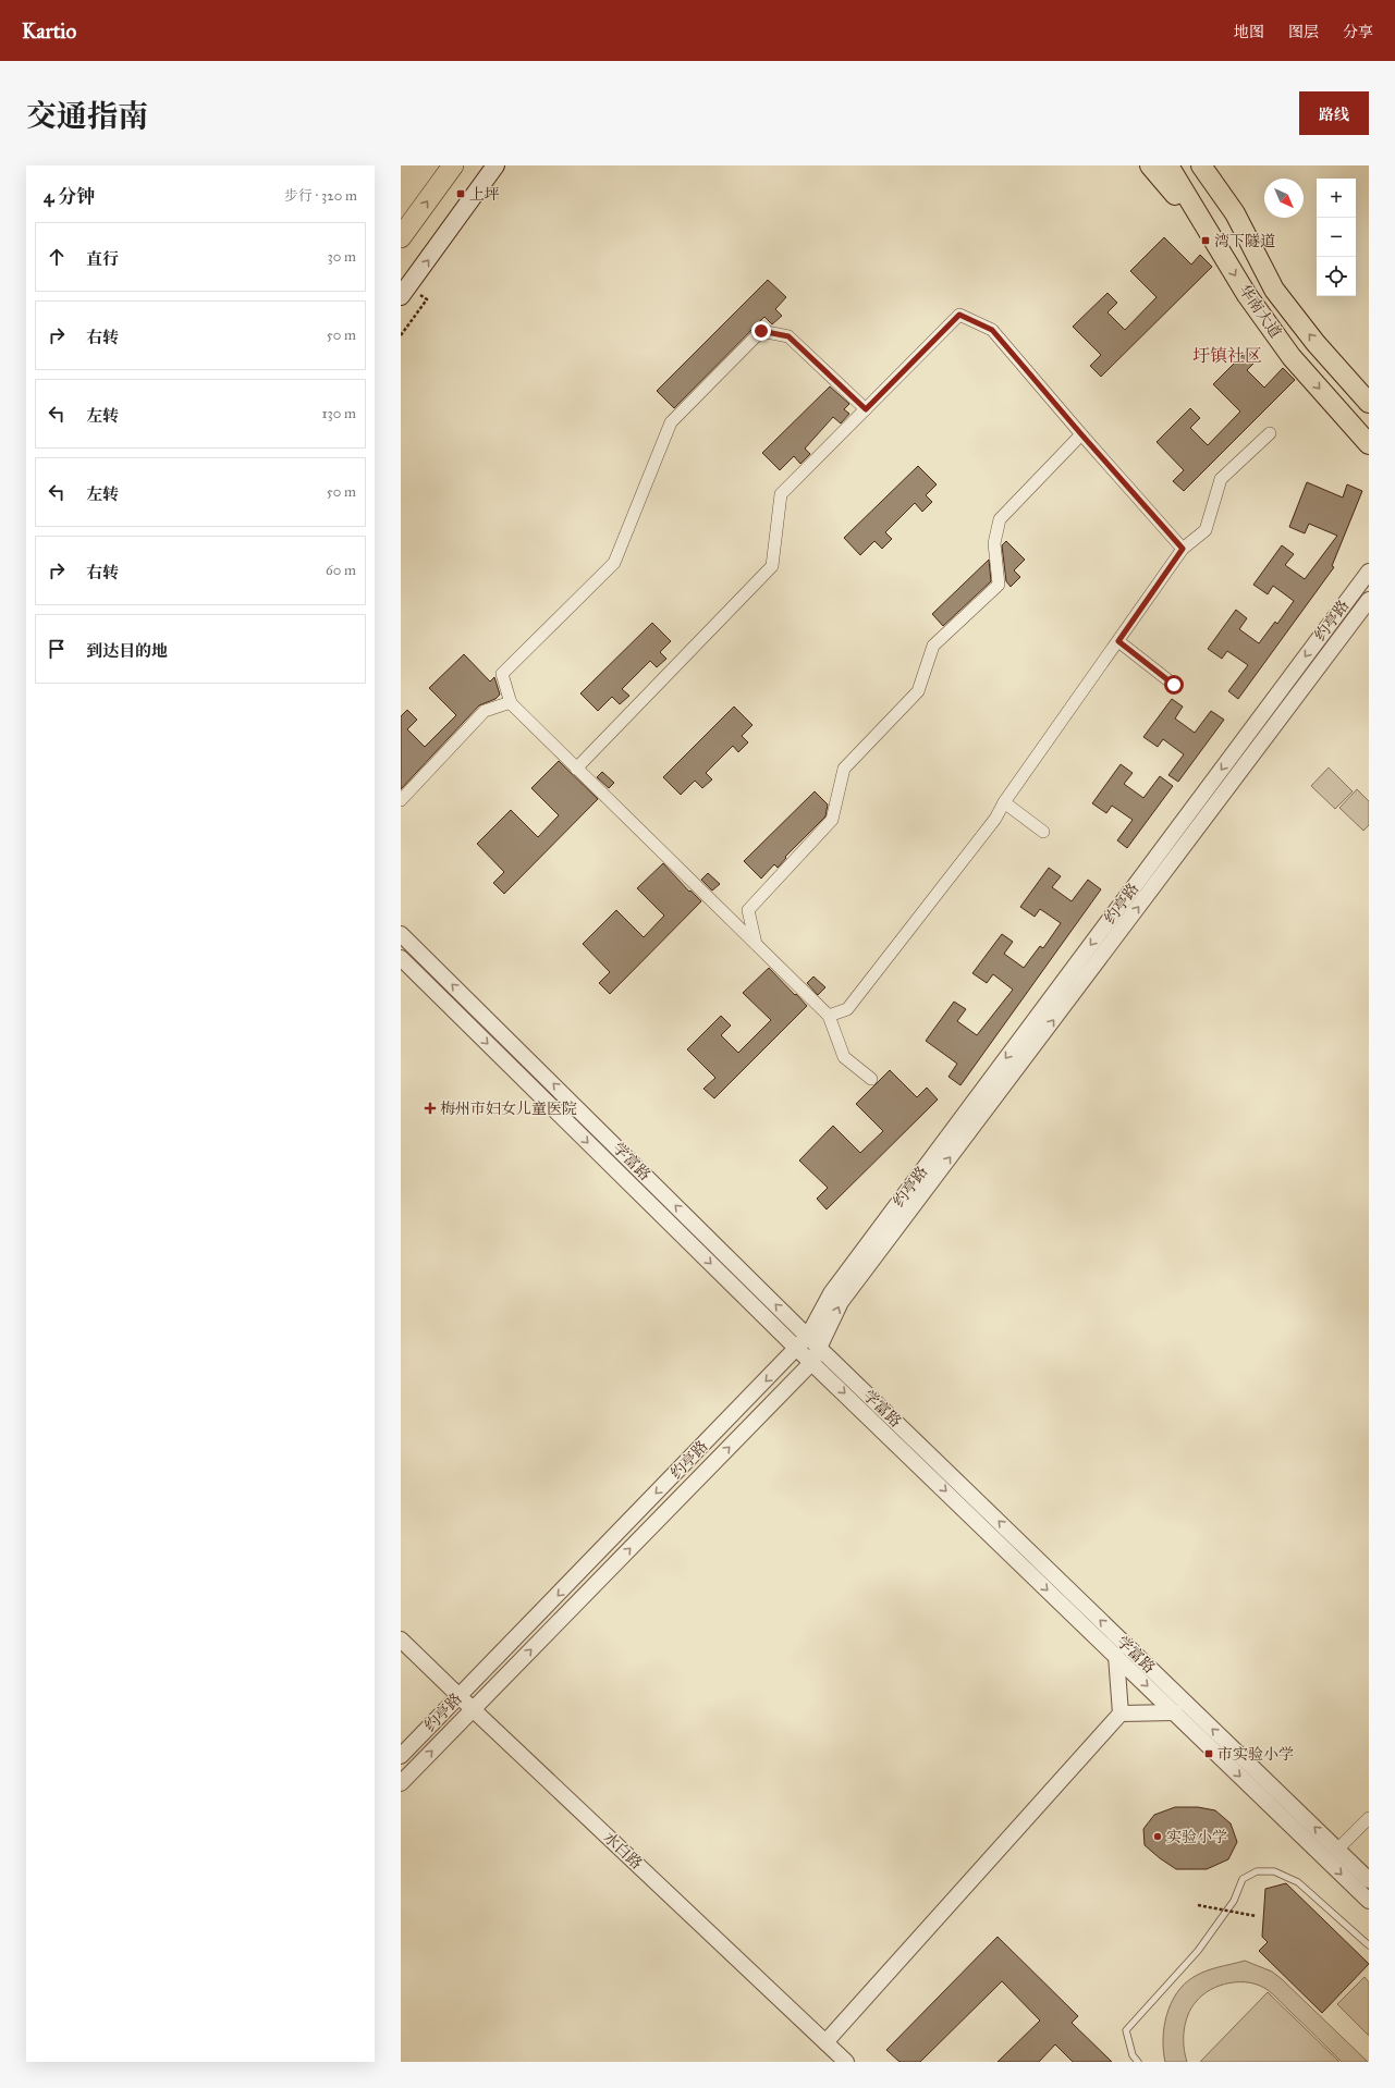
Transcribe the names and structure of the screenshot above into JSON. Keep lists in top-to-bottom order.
{
  "streets": {
    "main road": ["华南大道"],
    "street": ["约亭路", "学富路", "水白路"]
  },
  "crossings": [
    ["约亭路", "学富路"],
    ["约亭路", "水白路"]
  ],
  "districts": ["圩镇社区"],
  "places": {
    "transit": ["上坪", "湾下隧道", "市实验小学"],
    "health": ["梅州市妇女儿童医院"],
    "other": ["实验小学"]
  },
  "north": "bottom right",
  "page": {
    "header": "Kartio",
    "nav": ["地图", "图层", "分享"],
    "title": "交通指南",
    "buttons": "路线",
    "heading": ["4 分钟", "步行 · 320 m"],
    "map_buttons": ["+", "−"],
    "list": [
      ["直行", "30 m"],
      ["右转", "50 m"],
      ["左转", "130 m"],
      ["左转", "50 m"],
      ["右转", "60 m"],
      "到达目的地"
    ]
  }
}
